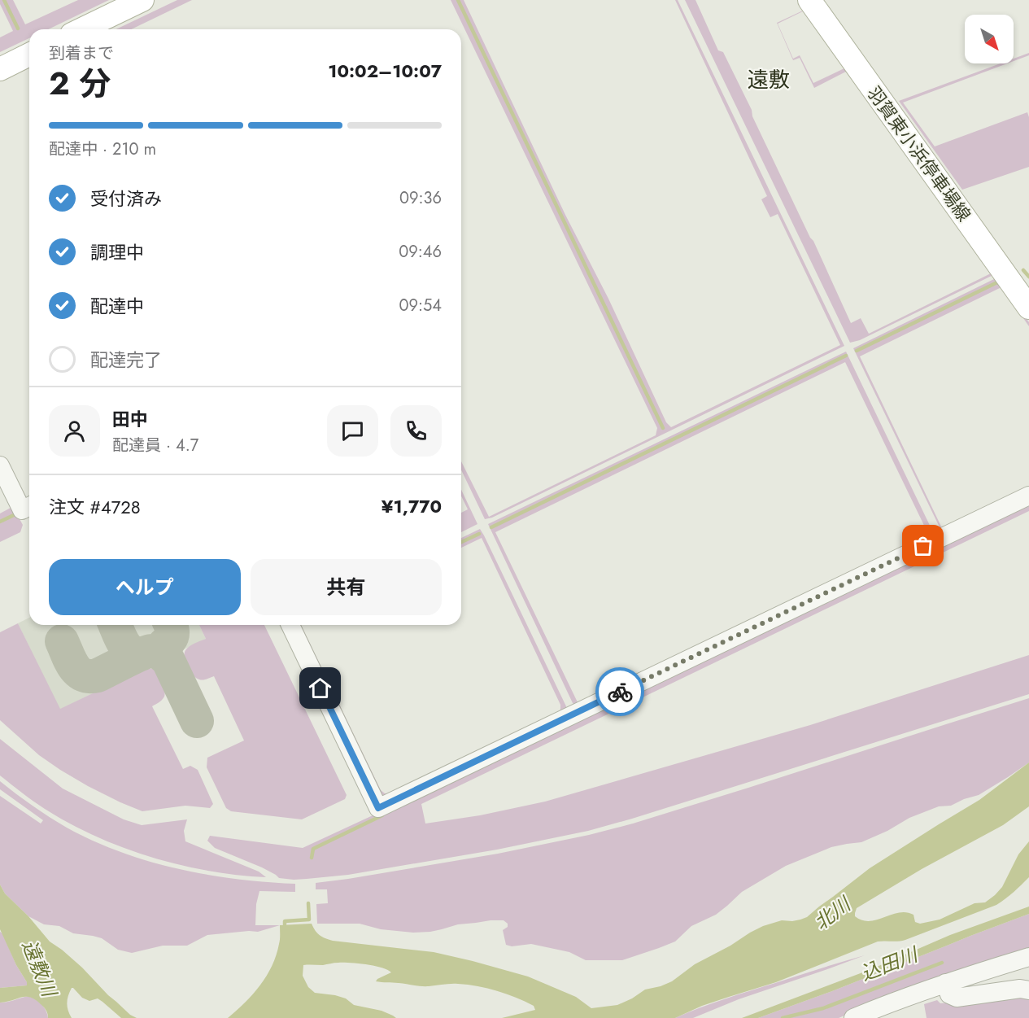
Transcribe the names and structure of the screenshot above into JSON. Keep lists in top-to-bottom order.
{
  "streets": {
    "main road": ["羽賀東小浜停車場線"]
  },
  "districts": ["遠敷"],
  "water": ["北川", "込田川", "遠敷川"],
  "north": "bottom right",
  "page": {
    "heading": ["2 分", "到着まで", "10:02–10:07"],
    "panel": [
      "田中",
      "配達員 · 4.7",
      "注文 #4728",
      "¥1,770"
    ],
    "bar": "配達中 · 210 m",
    "list": [
      ["受付済み", "09:36"],
      ["調理中", "09:46"],
      ["配達中", "09:54"],
      "配達完了"
    ],
    "buttons": ["ヘルプ", "共有"]
  }
}
